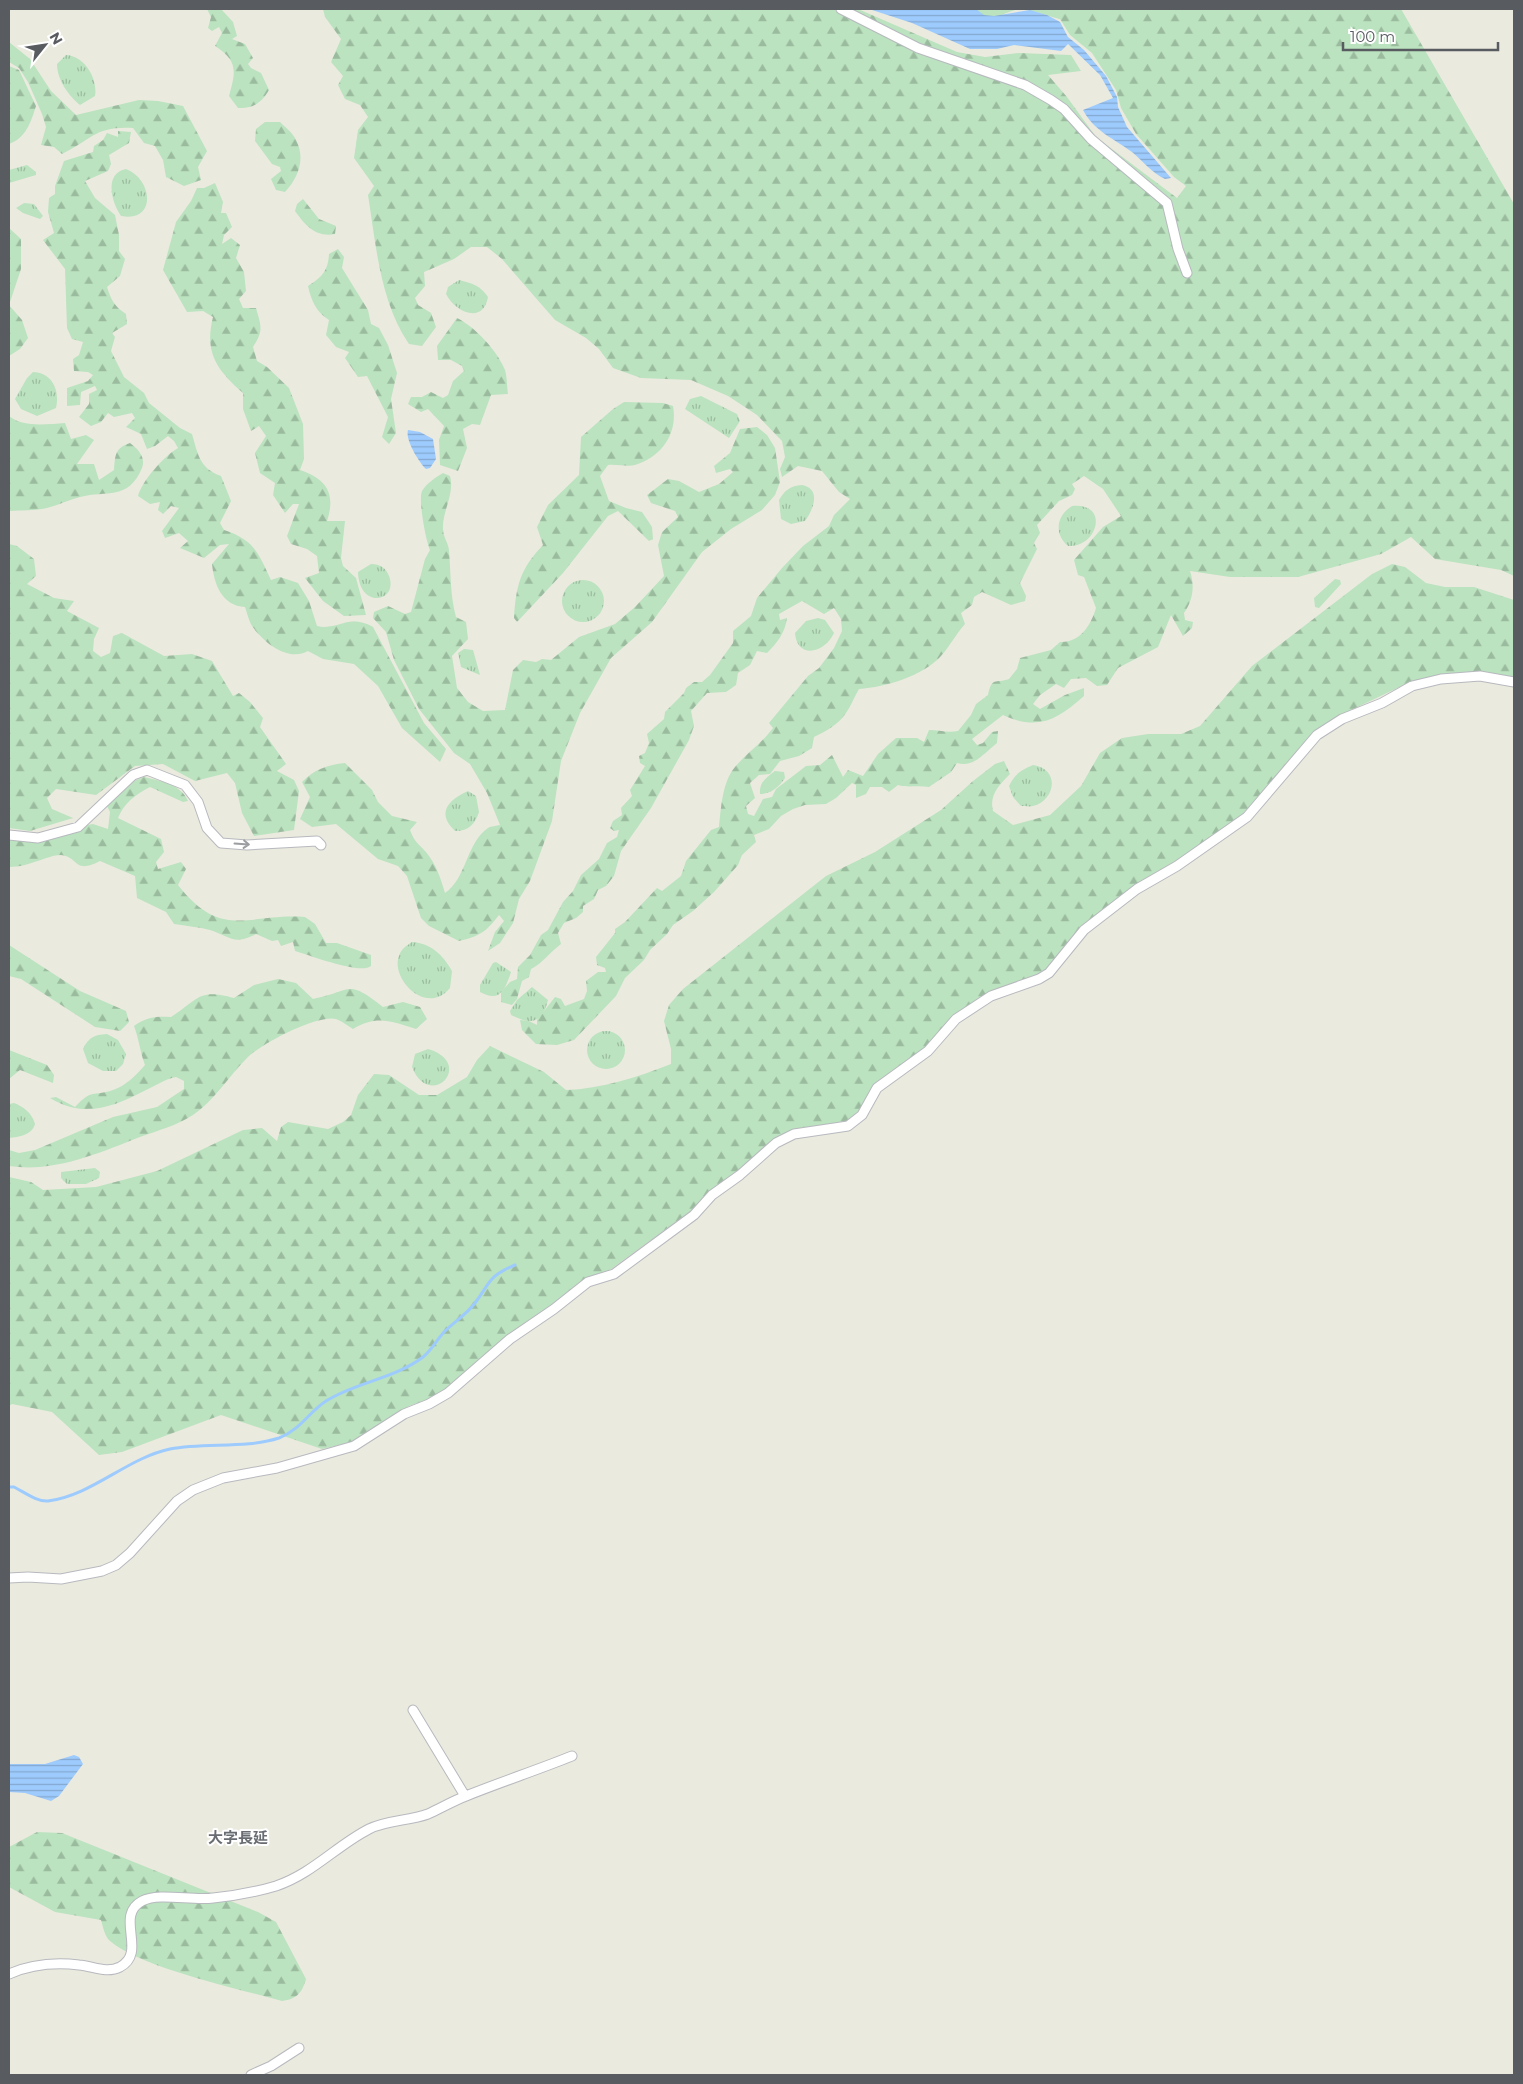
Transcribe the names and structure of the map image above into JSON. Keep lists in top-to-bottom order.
{
  "districts": ["大字長延"],
  "scale_bar": "100 m",
  "north": "top right"
}
